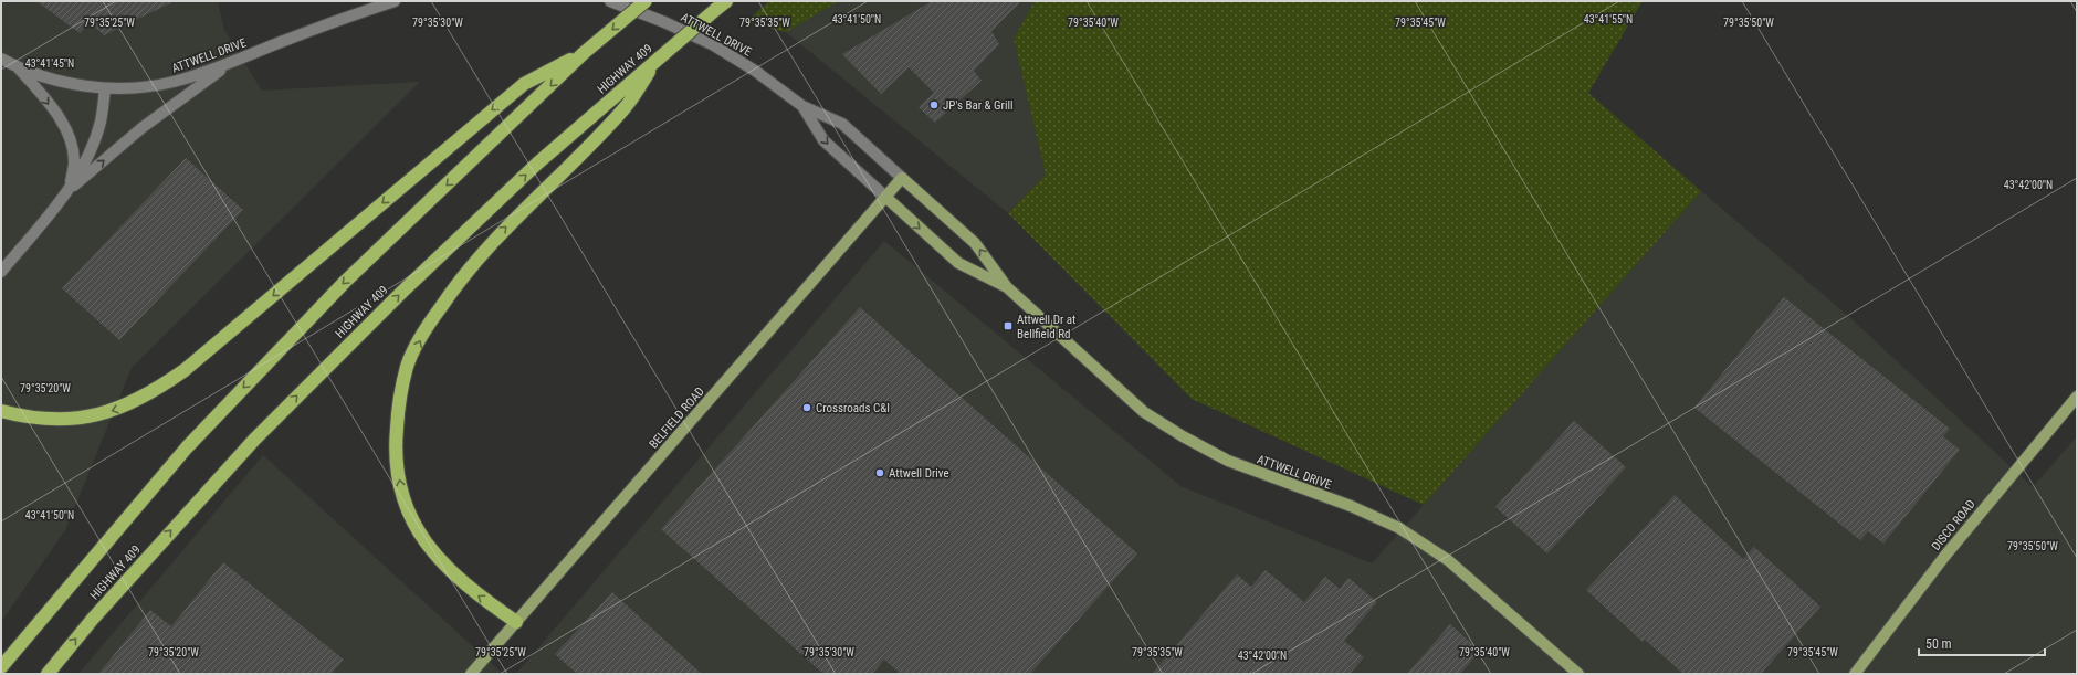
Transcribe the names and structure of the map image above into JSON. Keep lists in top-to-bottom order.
{
  "streets": {
    "highway": ["HIGHWAY 409"],
    "main road": ["ATTWELL DRIVE", "BELFIELD ROAD", "DISCO ROAD"]
  },
  "crossings": [
    ["ATTWELL DRIVE", "BELFIELD ROAD"]
  ],
  "places": {
    "other": ["JP's Bar & Grill", "Crossroads C&I", "Attwell Drive"],
    "transit": ["Attwell Dr at Bellfield Rd"]
  },
  "scale_bar": "50 m",
  "coordinates": [
    "43°41'50\"N",
    "43°41'55\"N",
    "79°35'25\"W",
    "79°35'30\"W",
    "79°35'35\"W",
    "79°35'40\"W",
    "79°35'45\"W",
    "79°35'50\"W",
    "43°41'45\"N",
    "43°42'00\"N",
    "79°35'20\"W"
  ]
}
